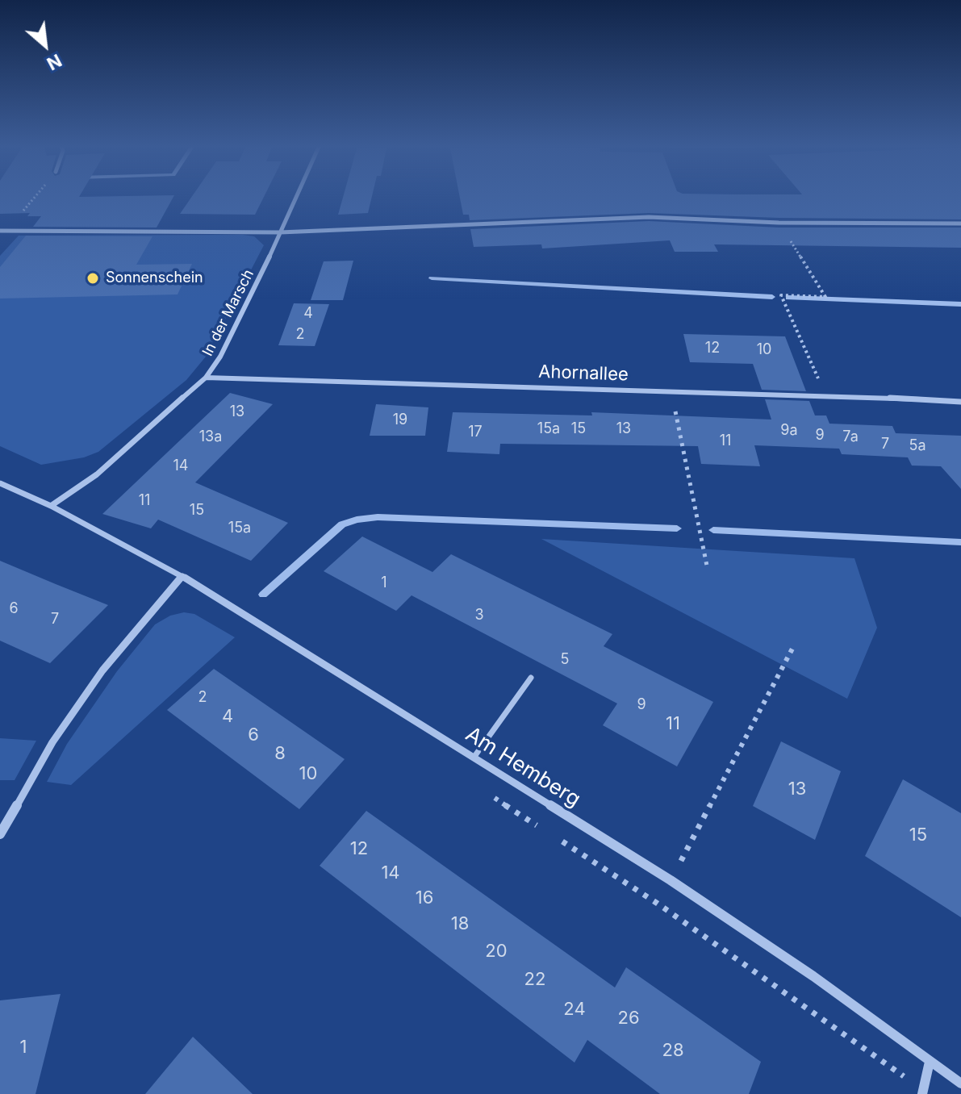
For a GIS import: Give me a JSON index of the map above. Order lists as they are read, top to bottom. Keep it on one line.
{"streets":{"street":["In der Marsch","Ahornallee","Am Hemberg"]},"crossings":[["In der Marsch","Ahornallee"],["In der Marsch","Am Hemberg"]],"places":["Sonnenschein"],"house_numbers":["4","2","12","10","13","19","15a","15","13","9a","17","9","13a","7a","11","7","5a","14","11","15","15a","1","6","3","7","5","2","9","4","11","6","8","10","13","15","12","14","16","18","20","22","24","26","1","28"],"north":"bottom right"}
